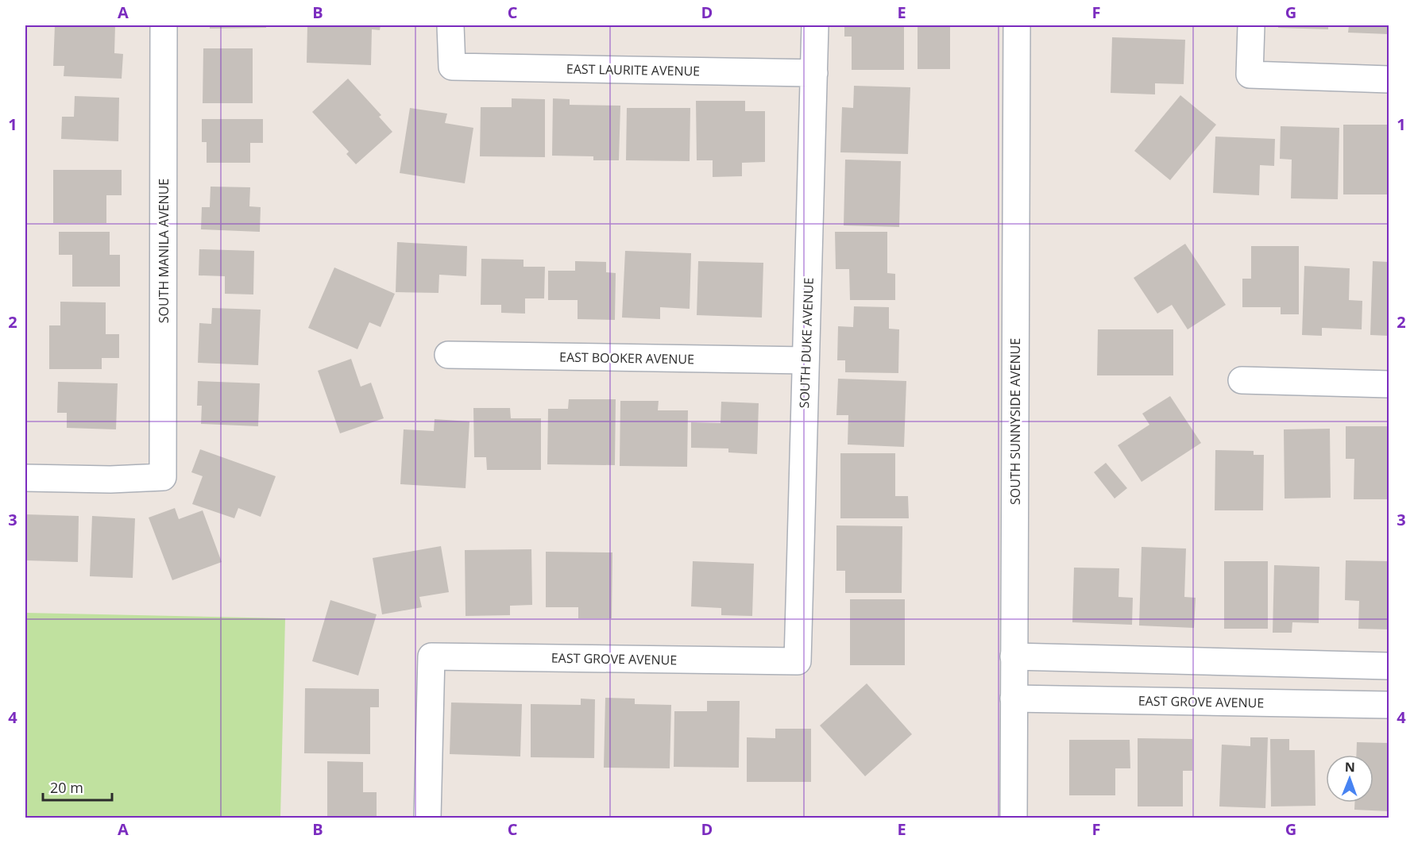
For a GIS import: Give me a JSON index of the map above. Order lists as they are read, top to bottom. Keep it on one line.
{"streets":{"street":["EAST LAURITE AVENUE","SOUTH MANILA AVENUE","SOUTH DUKE AVENUE","EAST BOOKER AVENUE","SOUTH SUNNYSIDE AVENUE","EAST GROVE AVENUE"]},"crossings":[["EAST LAURITE AVENUE","SOUTH DUKE AVENUE"],["SOUTH DUKE AVENUE","EAST BOOKER AVENUE"],["SOUTH DUKE AVENUE","EAST GROVE AVENUE"],["SOUTH SUNNYSIDE AVENUE","EAST GROVE AVENUE"]],"scale_bar":"20 m","north":"top","grid":{"columns":["A","B","C","D","E","F","G"],"rows":["1","2","3","4"]}}
